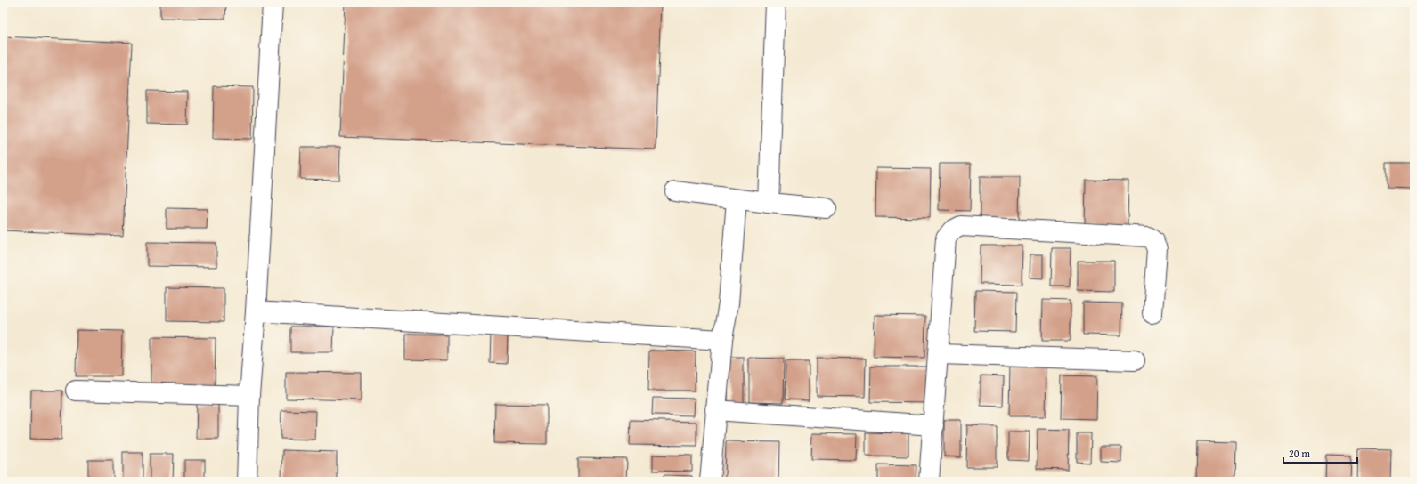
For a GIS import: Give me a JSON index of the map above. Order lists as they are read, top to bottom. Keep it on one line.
{"scale_bar":"20 m"}
